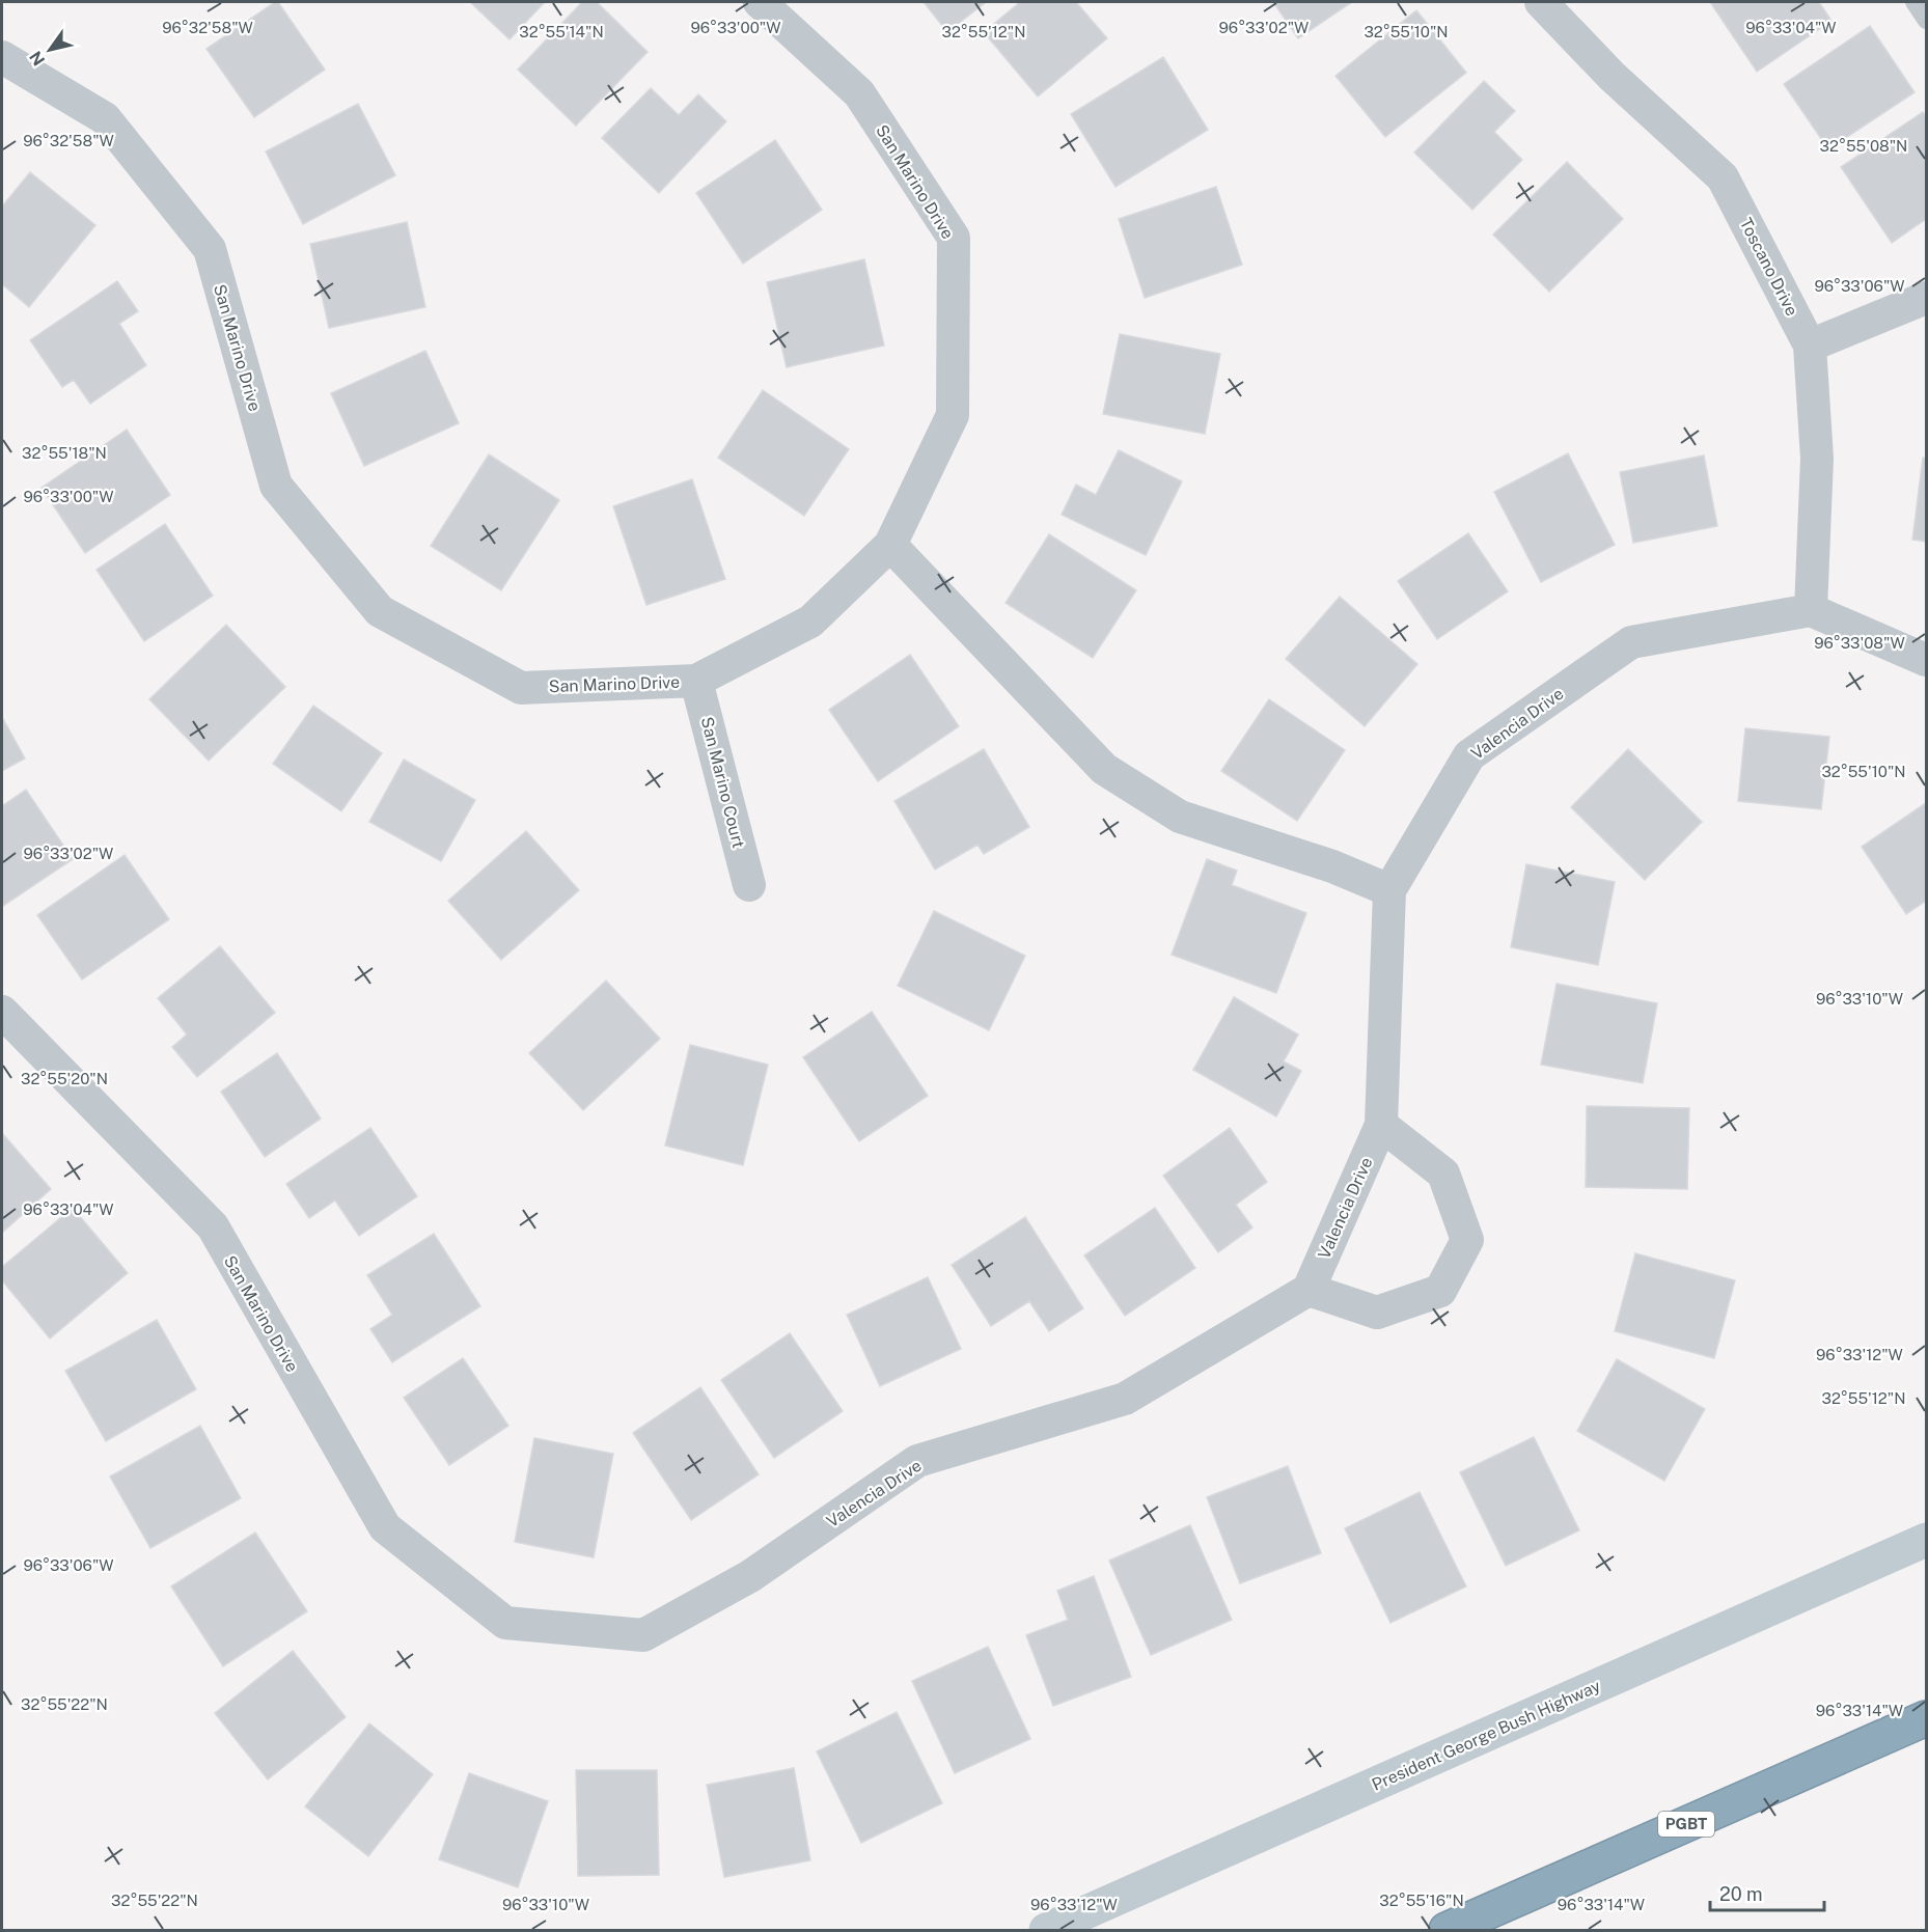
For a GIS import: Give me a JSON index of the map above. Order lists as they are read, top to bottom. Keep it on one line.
{"streets":{"highway":["PGBT"],"main road":["President George Bush Highway"],"street":["San Marino Drive","Toscano Drive","Valencia Drive","San Marino Court"]},"crossings":[["San Marino Drive","Valencia Drive"],["San Marino Drive","San Marino Court"],["Toscano Drive","Valencia Drive"]],"scale_bar":"20 m","north":"bottom left","coordinates":["96°32'58\"W","96°33'00\"W","96°33'02\"W","96°33'04\"W","32°55'14\"N","32°55'12\"N","32°55'10\"N","32°55'08\"N","96°33'06\"W","32°55'18\"N","96°33'08\"W","96°33'10\"W","32°55'20\"N","96°33'12\"W","32°55'22\"N","96°33'14\"W","32°55'16\"N"]}
